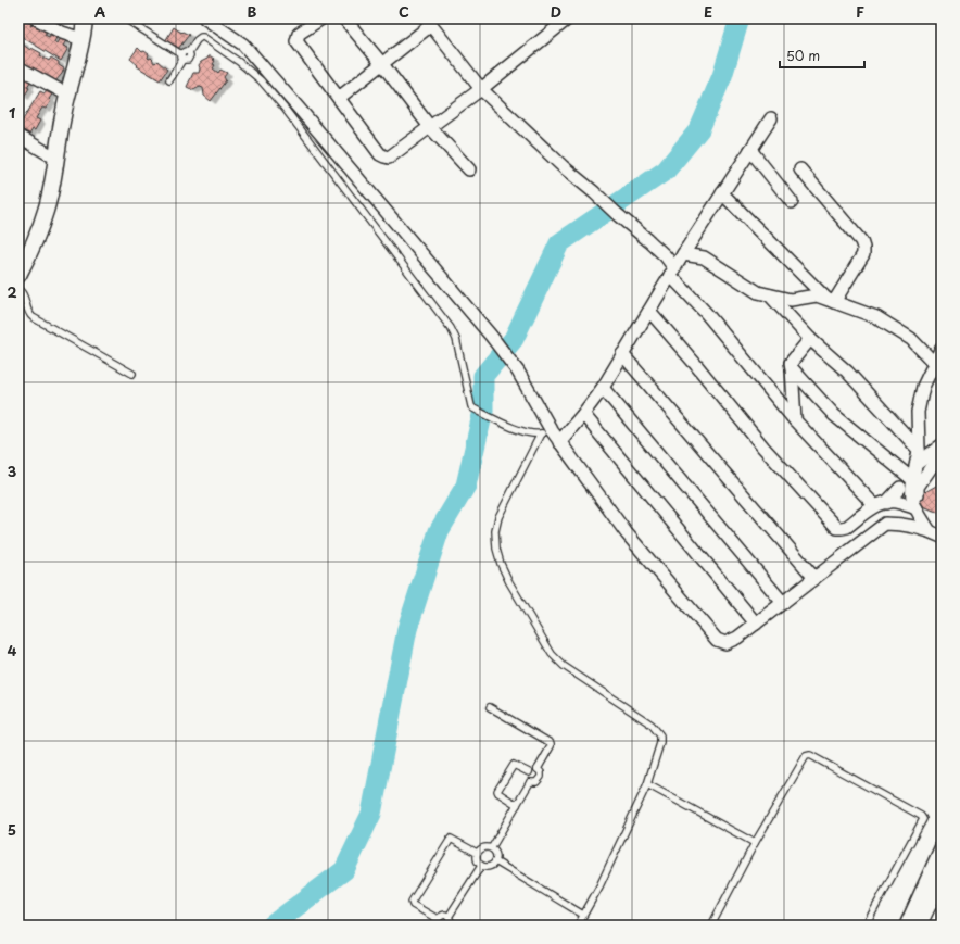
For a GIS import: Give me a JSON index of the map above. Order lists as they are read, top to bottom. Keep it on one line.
{"scale_bar":"50 m","grid":{"columns":["A","B","C","D","E","F"],"rows":["1","2","3","4","5"]}}
